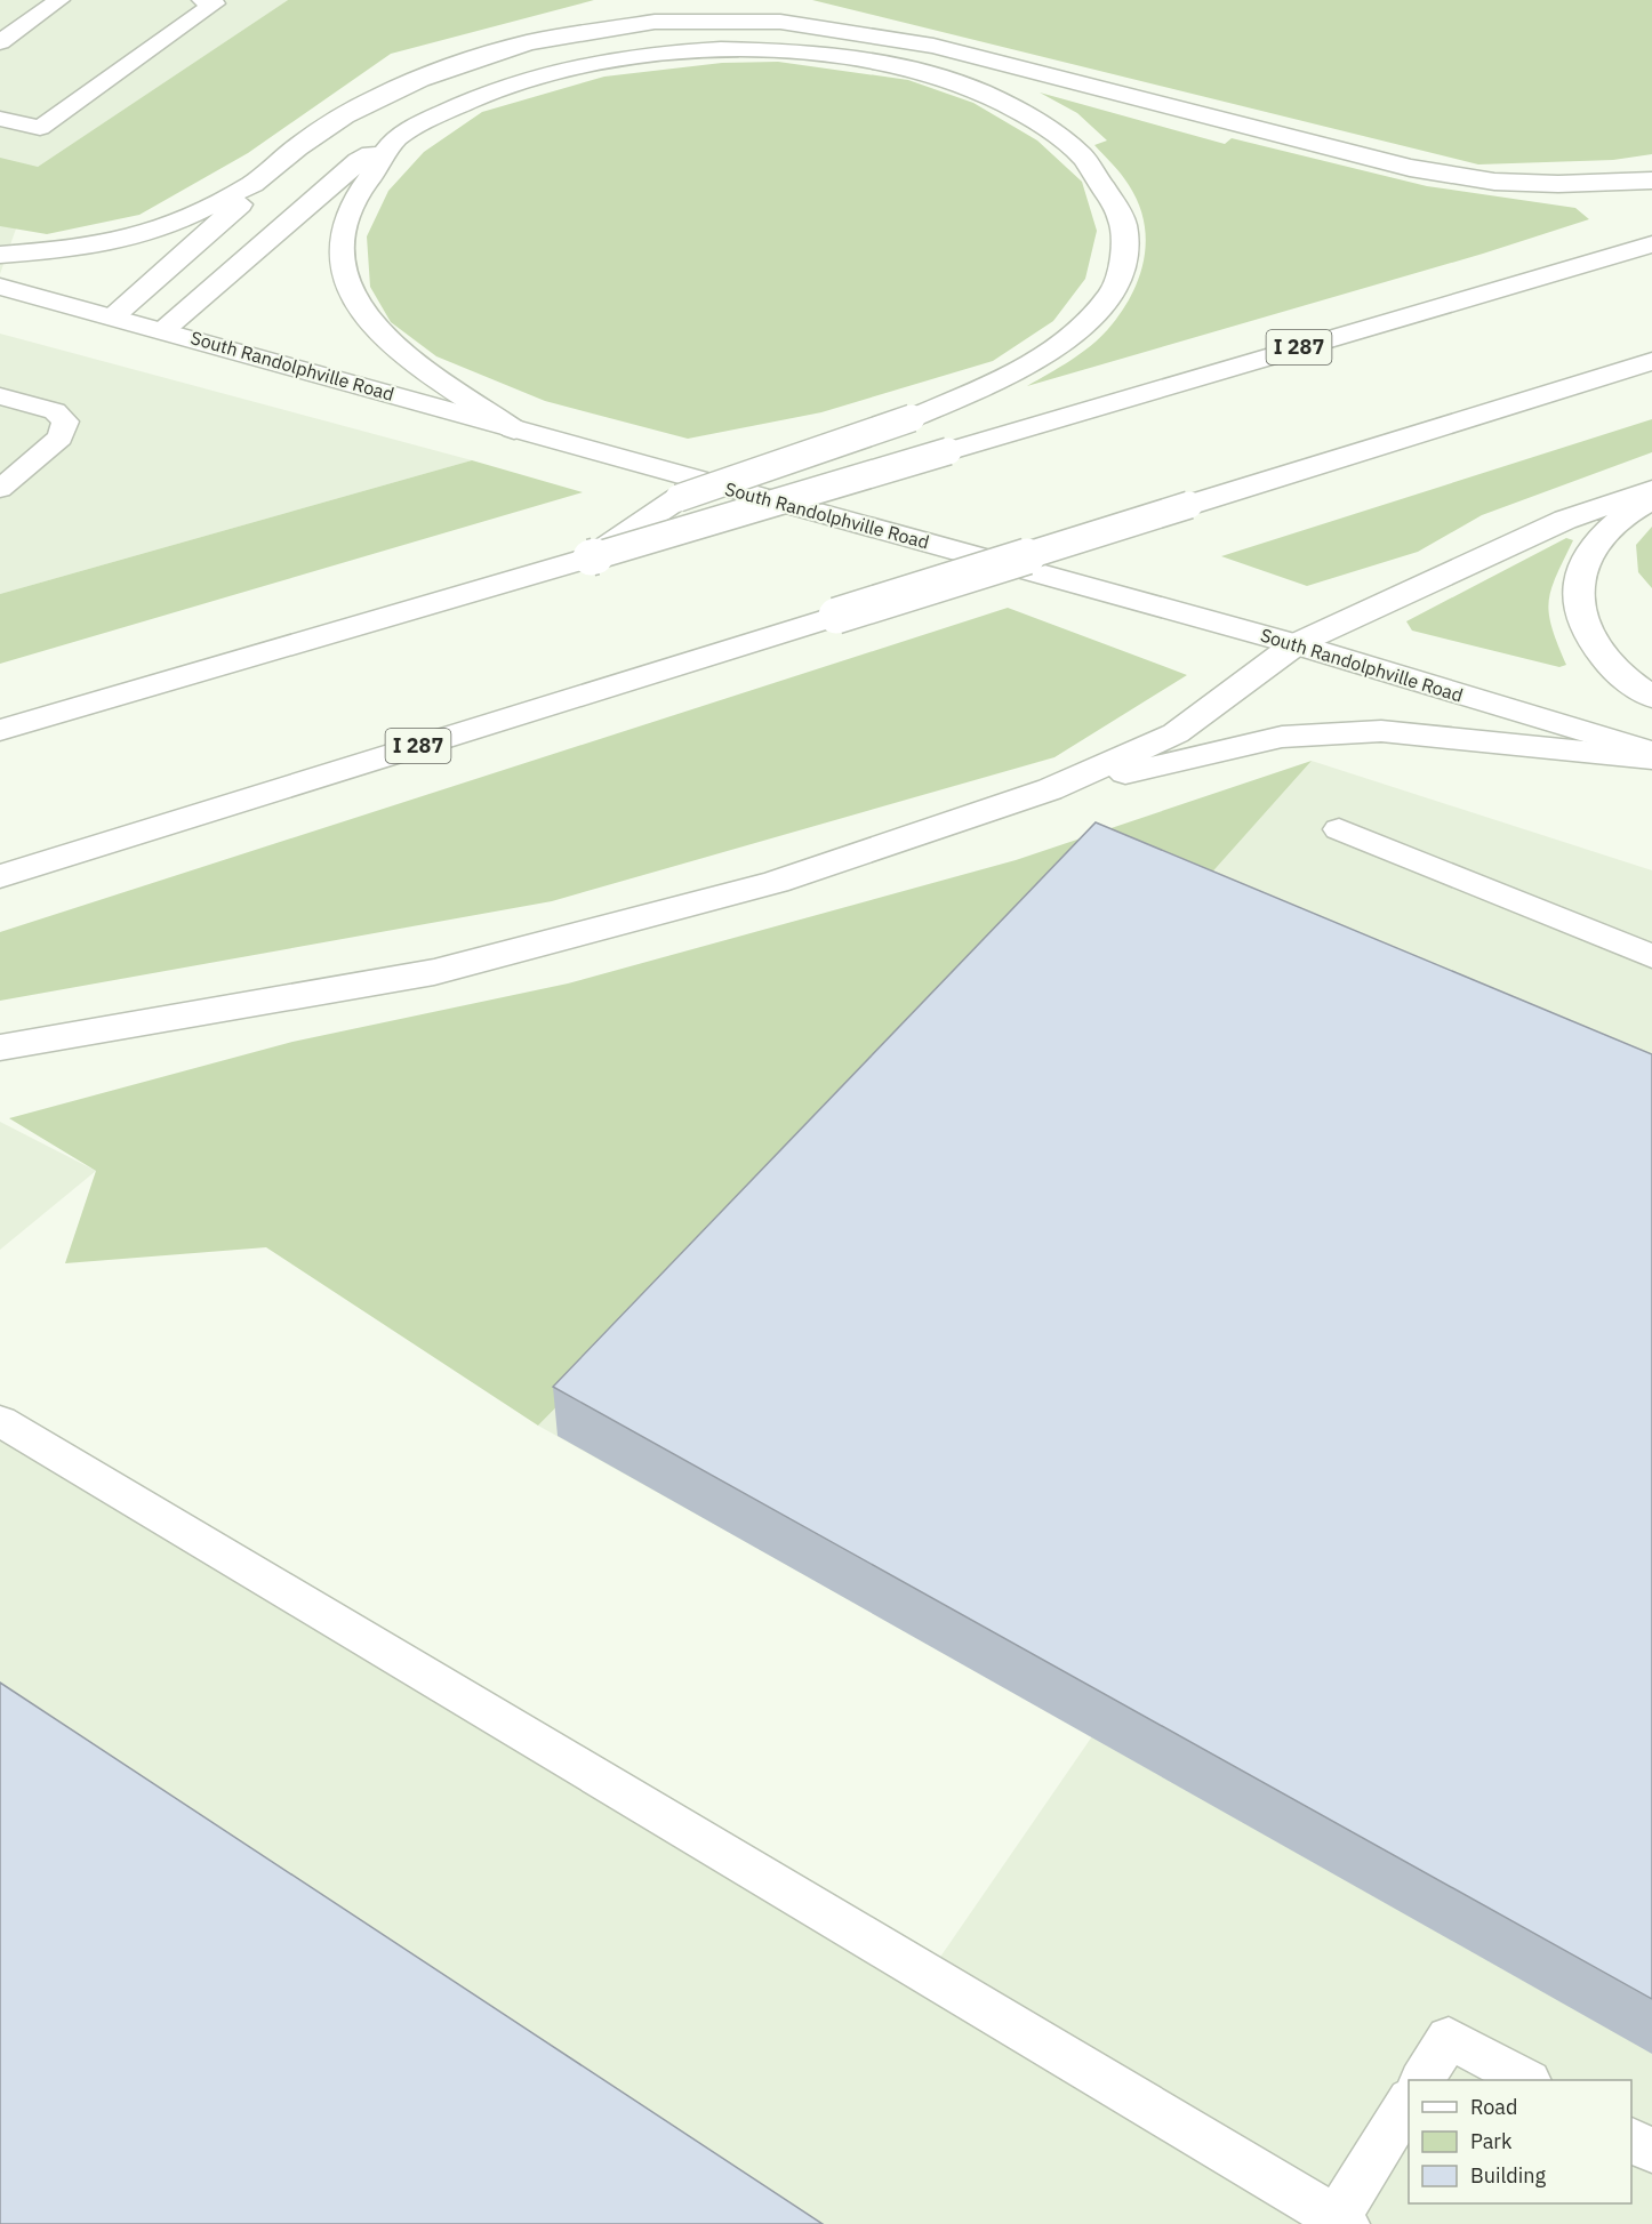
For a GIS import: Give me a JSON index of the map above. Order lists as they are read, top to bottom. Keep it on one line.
{"streets":{"main road":["I 287","South Randolphville Road"]},"legend":["Road","Park","Building"]}
